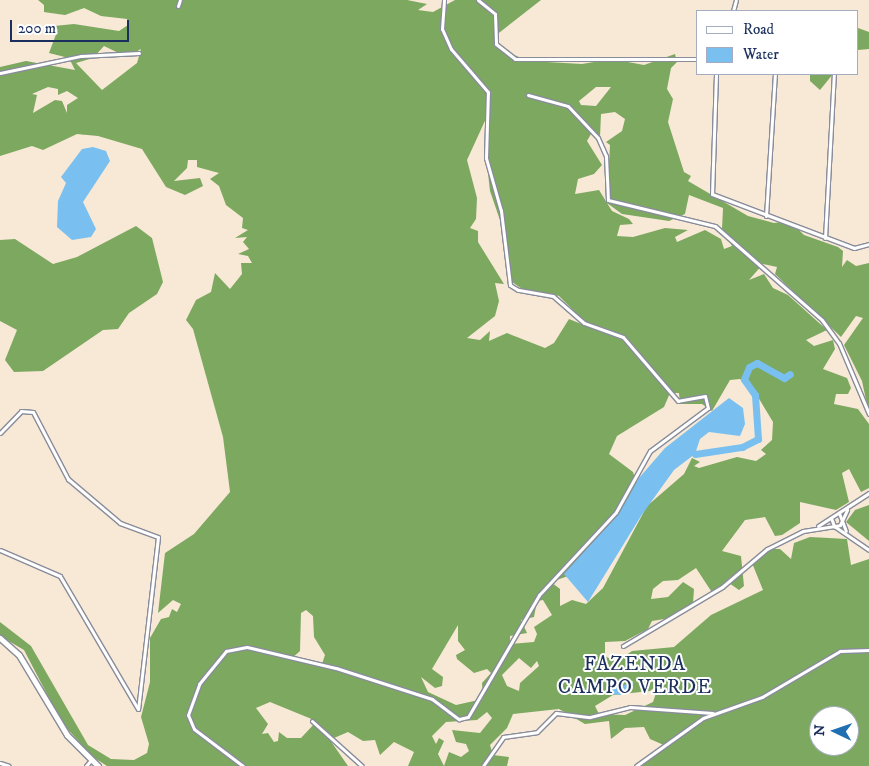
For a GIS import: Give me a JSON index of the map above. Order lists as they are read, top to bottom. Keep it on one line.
{"districts":["FAZENDA CAMPO VERDE"],"legend":["Road","Water"],"scale_bar":"200 m","north":"left"}
